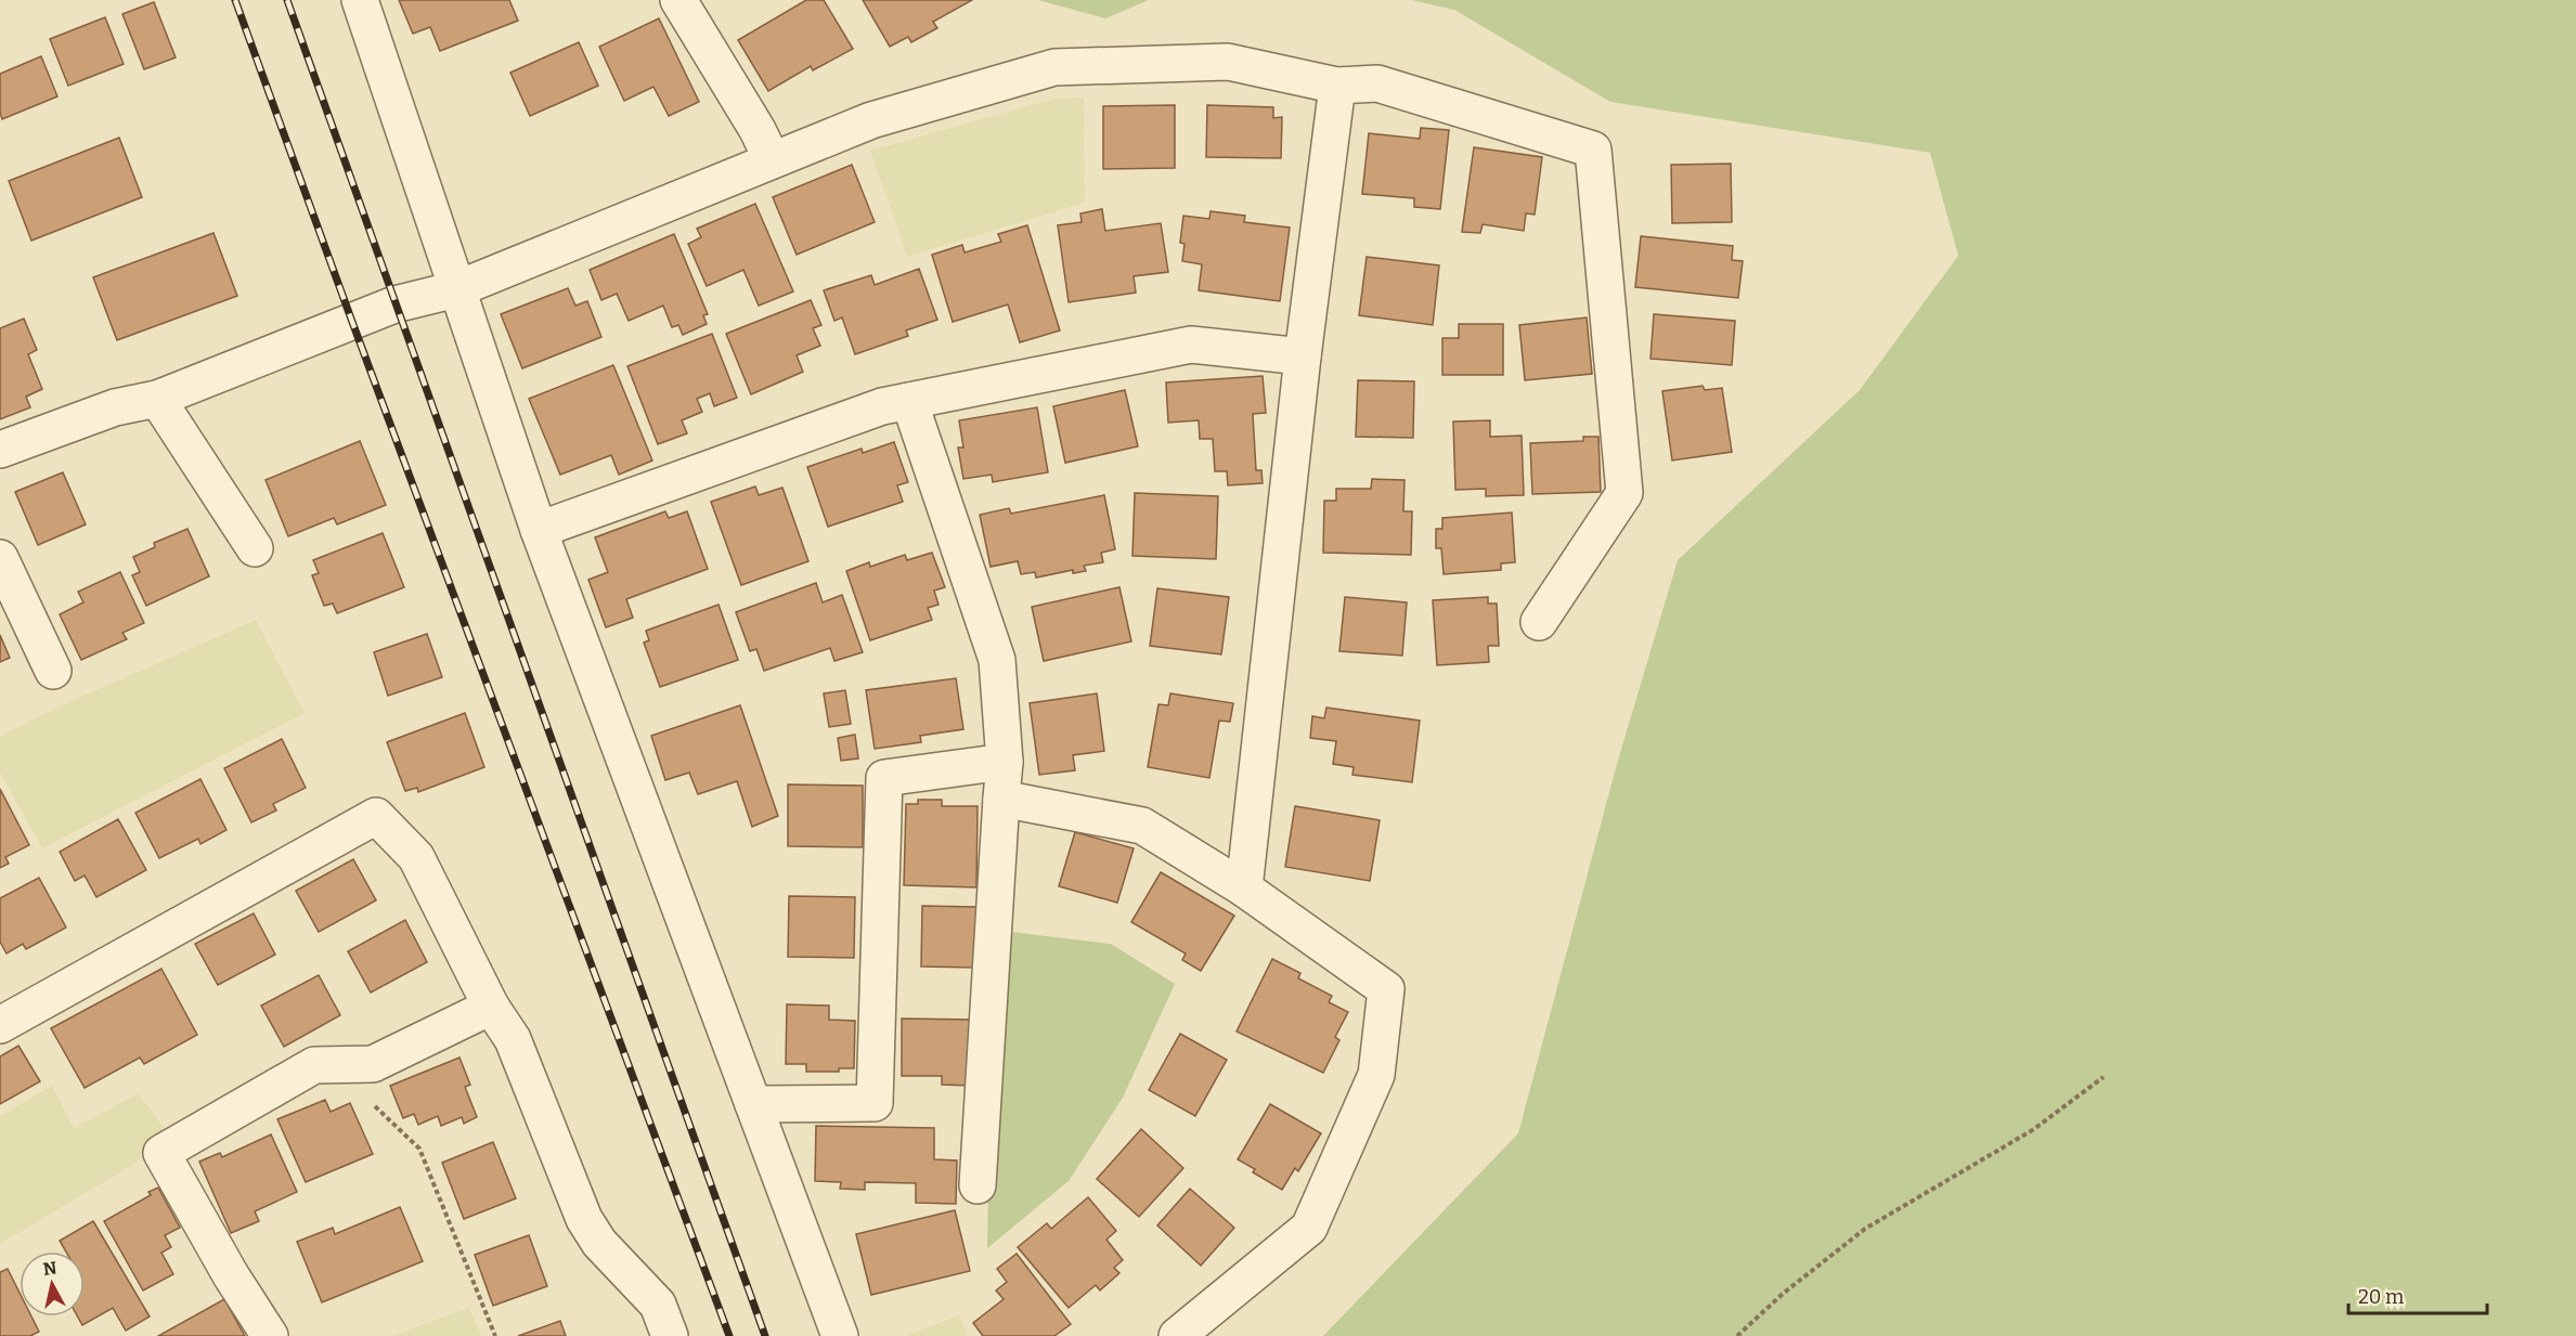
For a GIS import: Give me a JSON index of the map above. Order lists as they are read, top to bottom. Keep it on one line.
{"scale_bar":"20 m","north":"top"}
